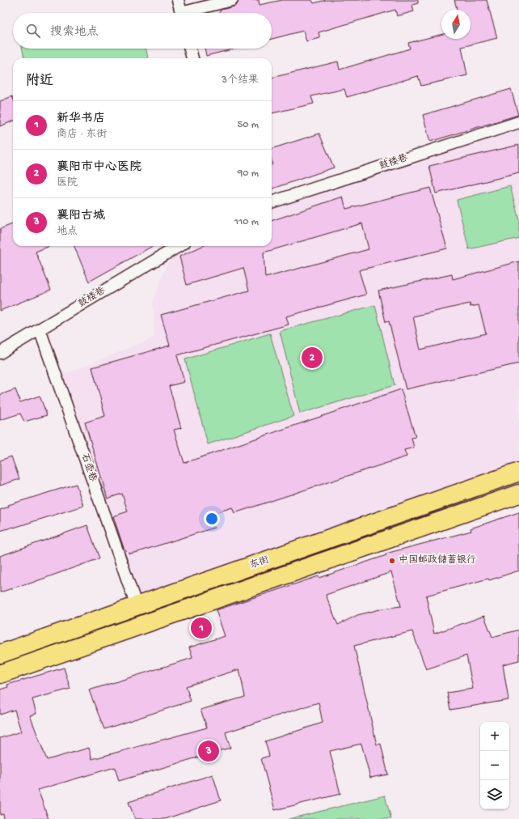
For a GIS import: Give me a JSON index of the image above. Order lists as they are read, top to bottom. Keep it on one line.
{"streets":{"main road":["东街"],"street":["鼓楼巷","石壶巷"]},"crossings":[["鼓楼巷","石壶巷"],["石壶巷","东街"]],"places":["中国邮政储蓄银行"],"north":"top","page":{"search":"搜索地点","heading":["附近","3个结果"],"list":[{"mark":"1","name":"新华书店","note":"商店 · 东街","value":"50 m"},{"mark":"2","name":"襄阳市中心医院","note":"医院","value":"90 m"},{"mark":"3","name":"襄阳古城","note":"地点","value":"110 m"}],"pins":["2","1","3"],"map_buttons":["+","−"]}}
